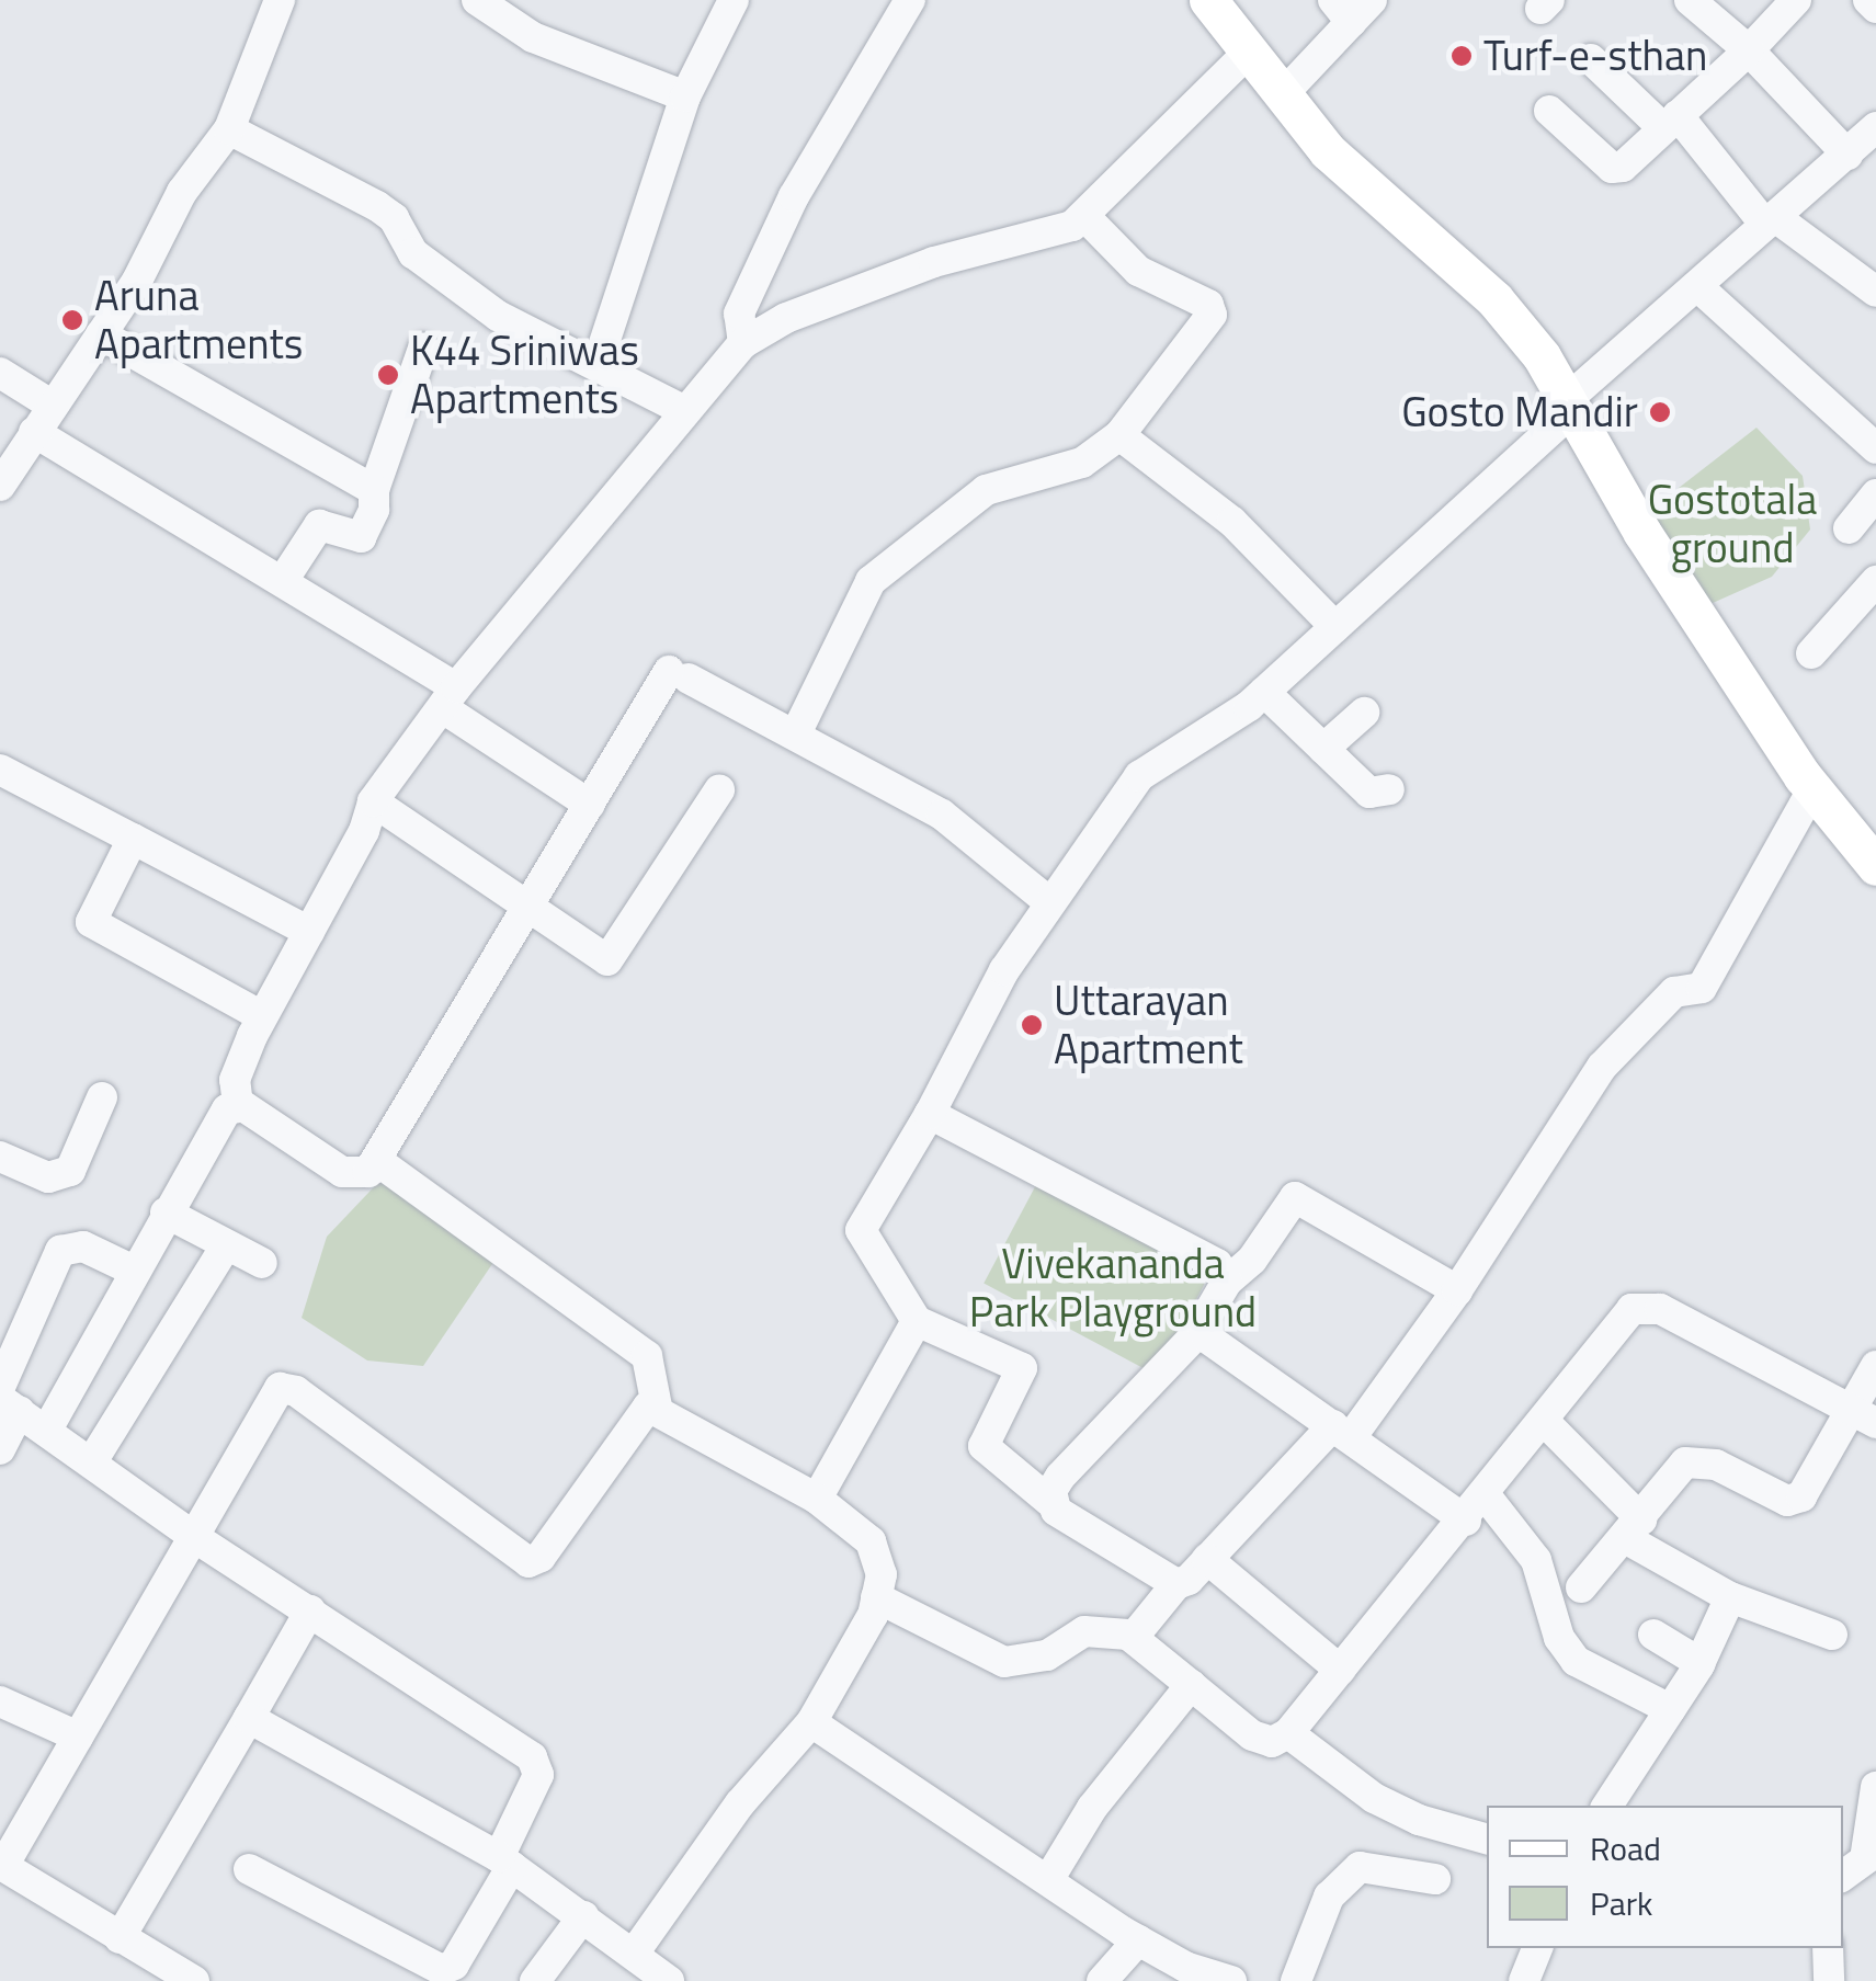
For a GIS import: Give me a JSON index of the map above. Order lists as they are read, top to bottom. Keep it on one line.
{"parks":["Gostotala ground","Vivekananda Park Playground"],"places":["Turf-e-sthan","Aruna Apartments","K44 Sriniwas Apartments","Gosto Mandir","Uttarayan Apartment"],"legend":["Road","Park"]}
